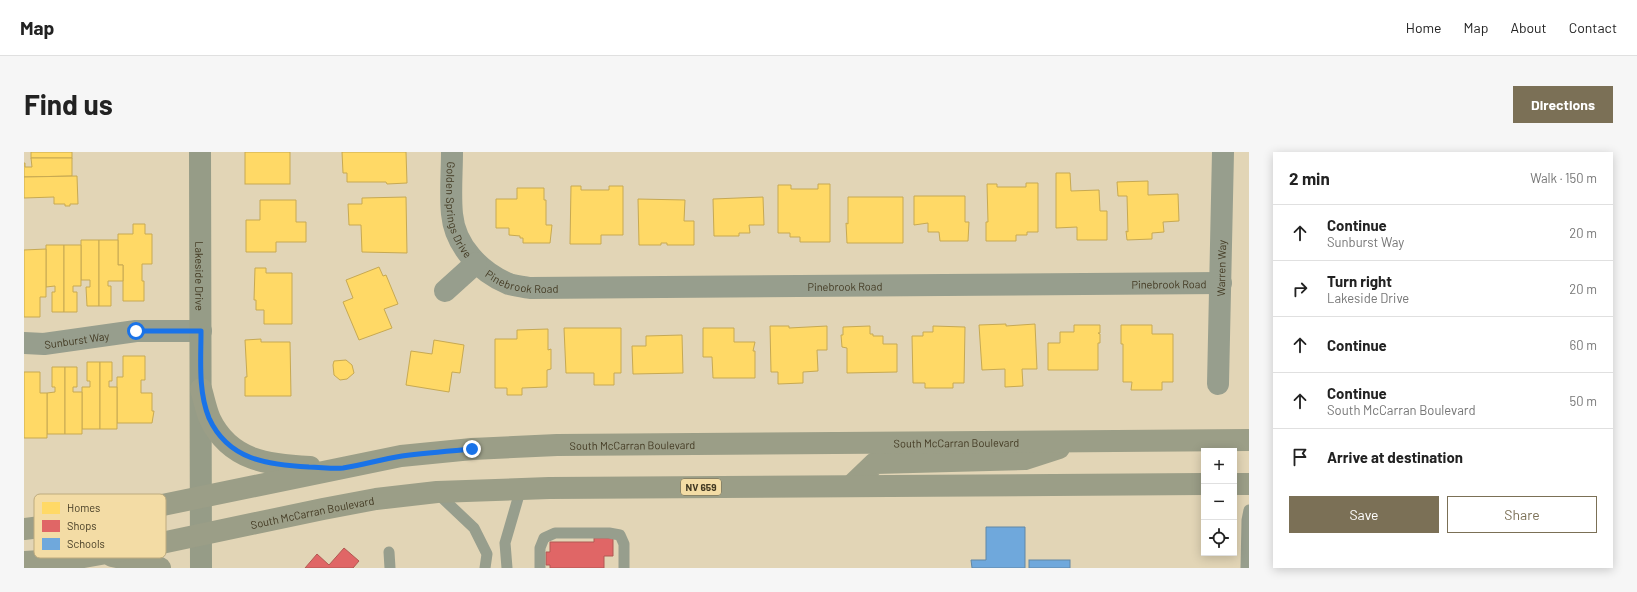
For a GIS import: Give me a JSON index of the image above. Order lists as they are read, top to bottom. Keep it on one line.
{"streets":{"main road":["Lakeside Drive","South McCarran Boulevard","NV 659"],"street":["Golden Springs Drive","Warren Way","Pinebrook Road","Sunburst Way"]},"crossings":[["Golden Springs Drive","Pinebrook Road"],["Warren Way","Pinebrook Road"],["Lakeside Drive","Sunburst Way"],["Lakeside Drive","South McCarran Boulevard"]],"legend":["Homes","Shops","Schools"],"page":{"header":"Map","nav":["Home","Map","About","Contact"],"buttons":["Directions",["Save","Share"]],"title":"Find us","heading":["2 min","Walk · 150 m"],"list":[["Continue","Sunburst Way","20 m"],["Turn right","Lakeside Drive","20 m"],["Continue","60 m"],["Continue","South McCarran Boulevard","50 m"],"Arrive at destination"],"map_buttons":["+","−"]}}
